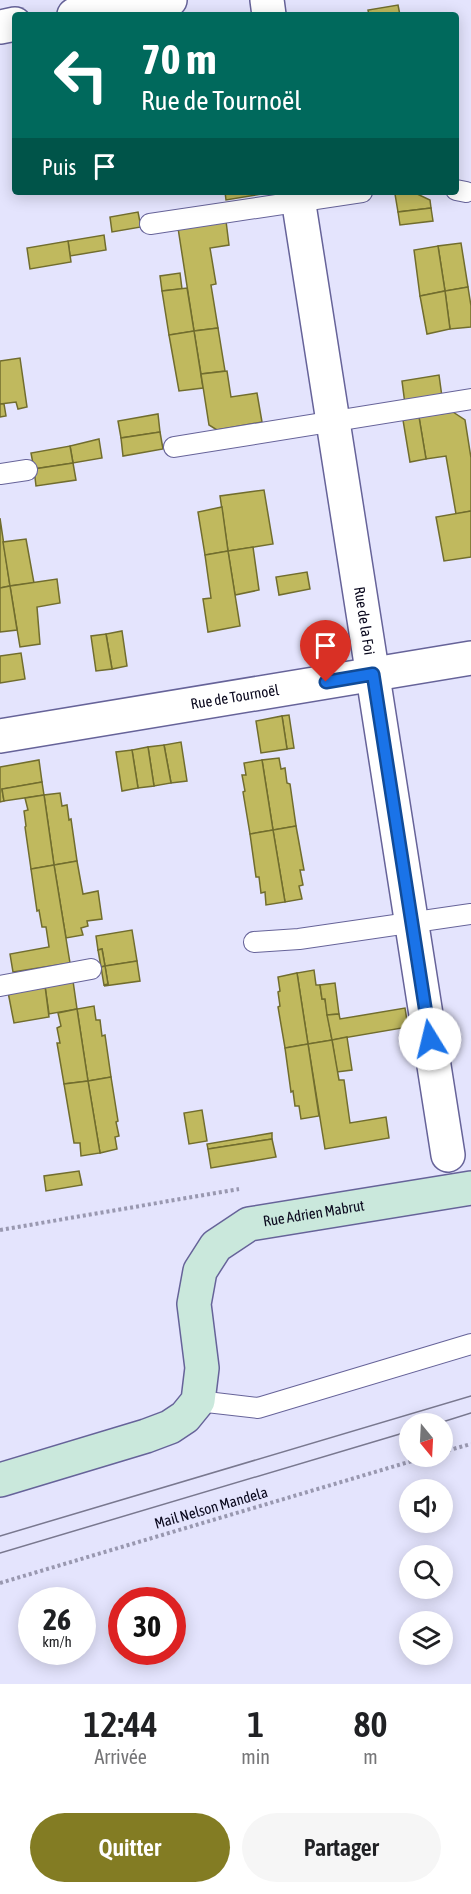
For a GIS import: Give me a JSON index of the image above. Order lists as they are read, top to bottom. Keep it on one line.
{"streets":{"street":["Rue de la Foi","Rue de Tournoël","Rue Adrien Mabrut"],"path":["Mail Nelson Mandela"]},"crossings":[["Rue de la Foi","Rue de Tournoël"]],"north":"bottom","page":{"turn":["70 m","Rue de Tournoël"],"then":"Puis","speed":"26 km/h","limit":"30","eta":["12:44","Arrivée","1","min","80","m"],"buttons":["Quitter","Partager"]}}
